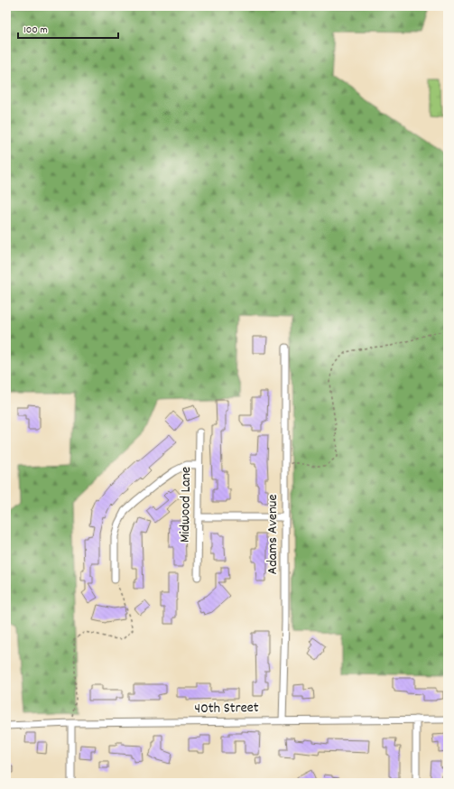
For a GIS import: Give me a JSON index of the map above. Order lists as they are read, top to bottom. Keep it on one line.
{"streets":{"street":["Midwood Lane","Adams Avenue","40th Street"]},"crossings":[["Adams Avenue","40th Street"]],"scale_bar":"100 m"}
